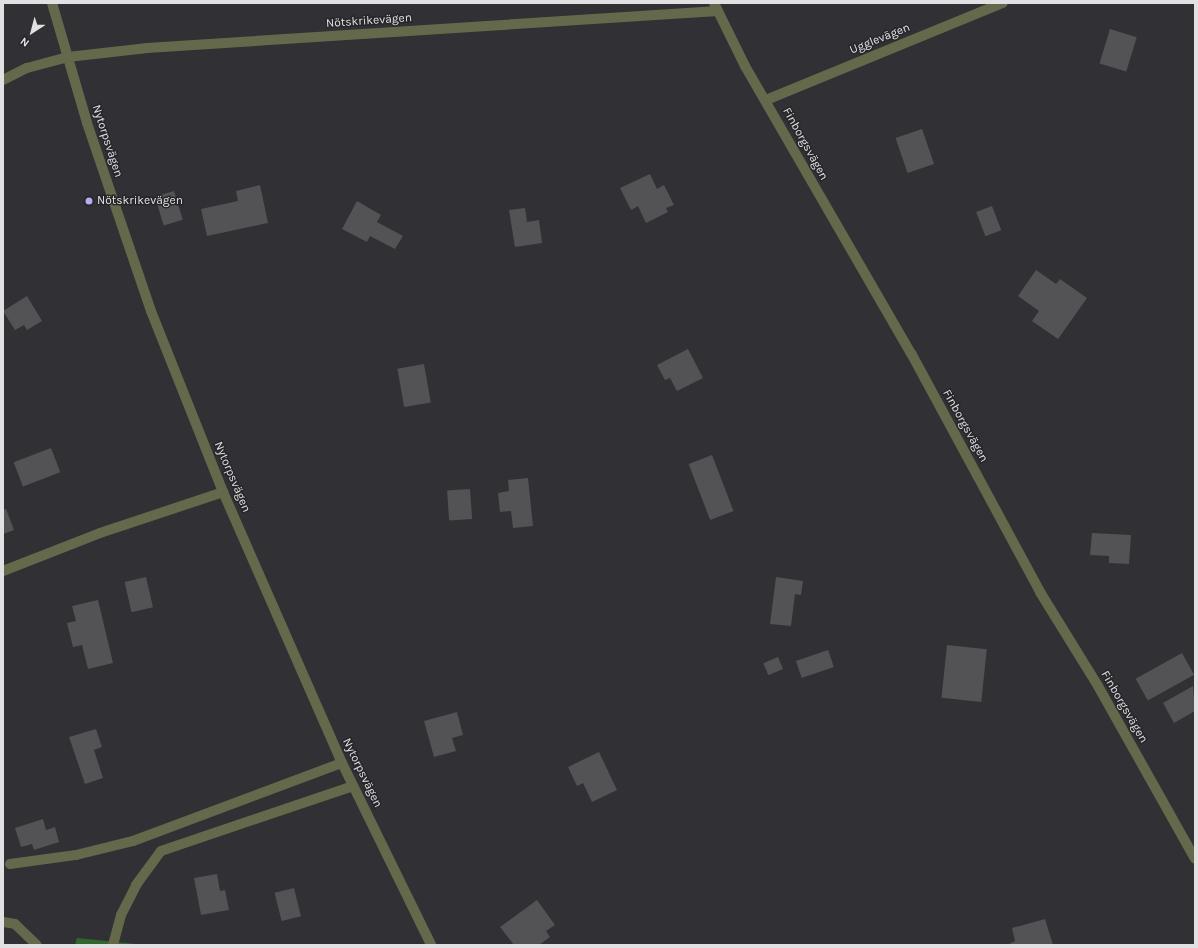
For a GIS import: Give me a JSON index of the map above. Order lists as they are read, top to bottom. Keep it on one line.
{"streets":{"street":["Nötskrikevägen","Ugglevägen","Nytorpsvägen","Finborgsvägen"]},"crossings":[["Nötskrikevägen","Nytorpsvägen"],["Nötskrikevägen","Finborgsvägen"],["Ugglevägen","Finborgsvägen"]],"places":["Nötskrikevägen"],"north":"bottom left"}
